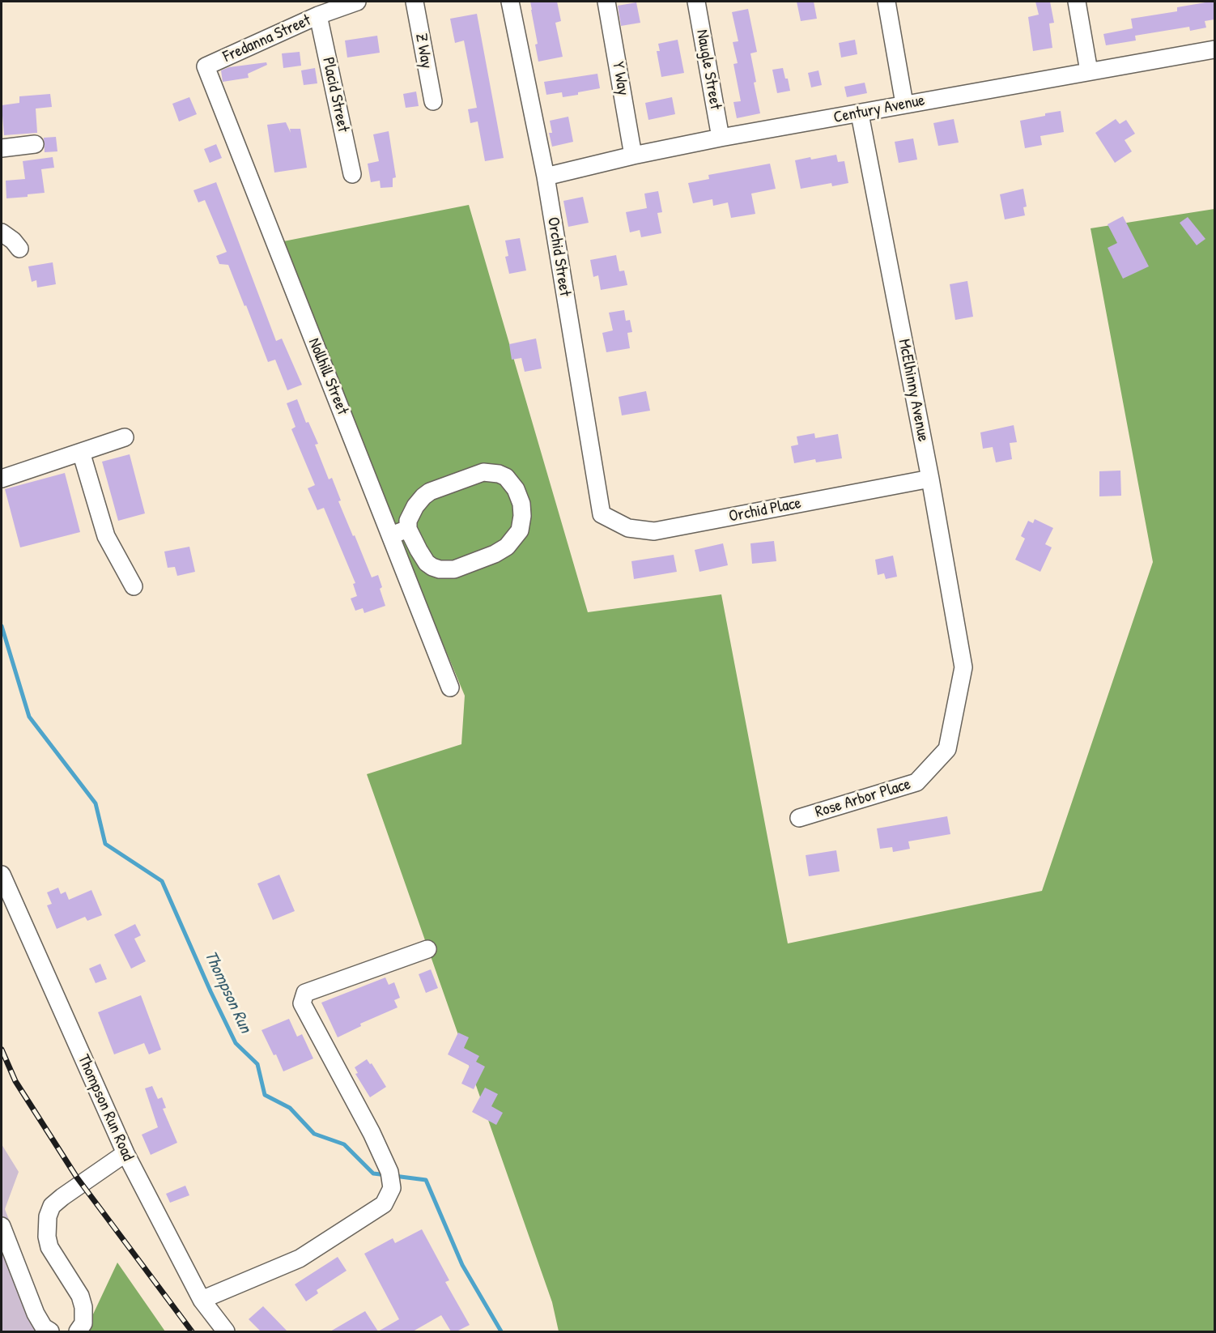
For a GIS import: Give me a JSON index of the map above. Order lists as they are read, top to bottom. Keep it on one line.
{"streets":{"street":["Fredanna Street","Z Way","Naugle Street","Y Way","Placid Street","Century Avenue","Orchid Street","Nollhill Street","McElhinny Avenue","Orchid Place","Rose Arbor Place","Thompson Run Road"]},"crossings":[["Fredanna Street","Placid Street"],["Fredanna Street","Nollhill Street"],["Naugle Street","Century Avenue"],["Y Way","Century Avenue"],["Century Avenue","Orchid Street"],["Century Avenue","McElhinny Avenue"],["Orchid Street","Orchid Place"],["McElhinny Avenue","Orchid Place"],["McElhinny Avenue","Rose Arbor Place"]],"water":["Thompson Run"]}
